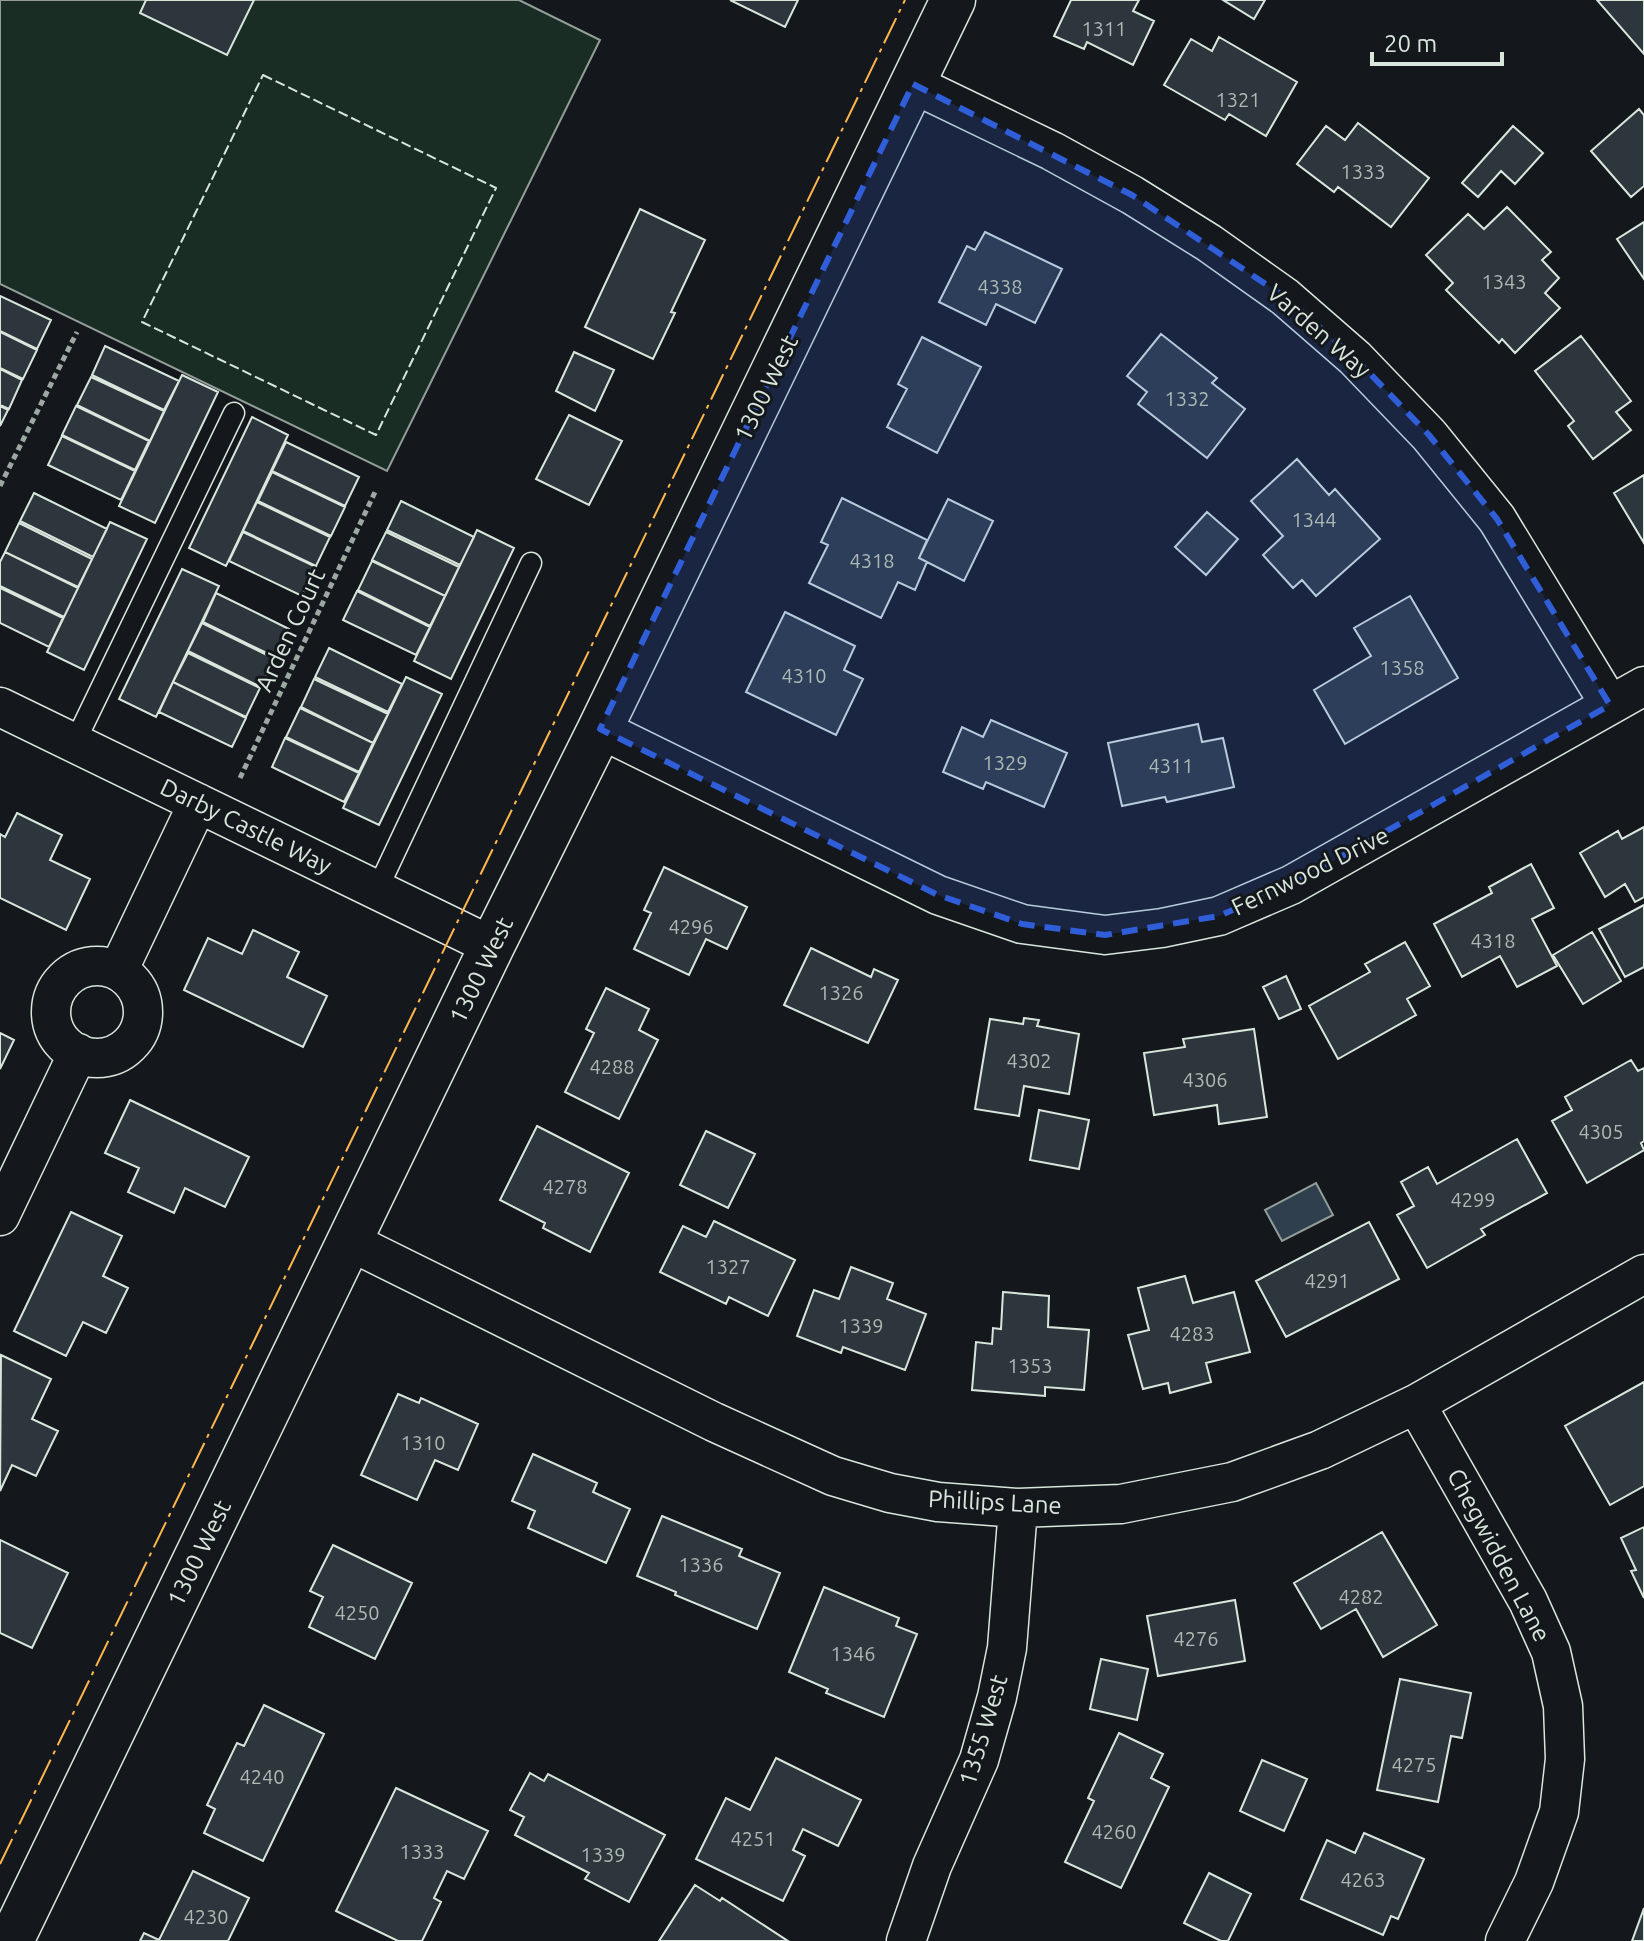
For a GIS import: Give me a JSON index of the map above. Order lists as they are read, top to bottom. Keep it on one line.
{"streets":{"street":["Varden Way","1300 West","Darby Castle Way","Fernwood Drive","Phillips Lane","Chegwidden Lane","1355 West"],"path":["Arden Court"]},"crossings":[["Varden Way","1300 West"],["Varden Way","Fernwood Drive"],["1300 West","Darby Castle Way"],["1300 West","Fernwood Drive"],["1300 West","Phillips Lane"],["Phillips Lane","Chegwidden Lane"],["Phillips Lane","1355 West"]],"house_numbers":["1311","1321","1333","1343","4338","1332","1344","4318","1358","4310","1329","4311","4296","4318","1326","4302","4288","4306","4305","4278","4299","1327","4291","1339","4283","1353","1310","1336","4282","4250","4276","1346","4275","4240","4260","4251","1333","1339","4263","4230"],"scale_bar":"20 m"}
